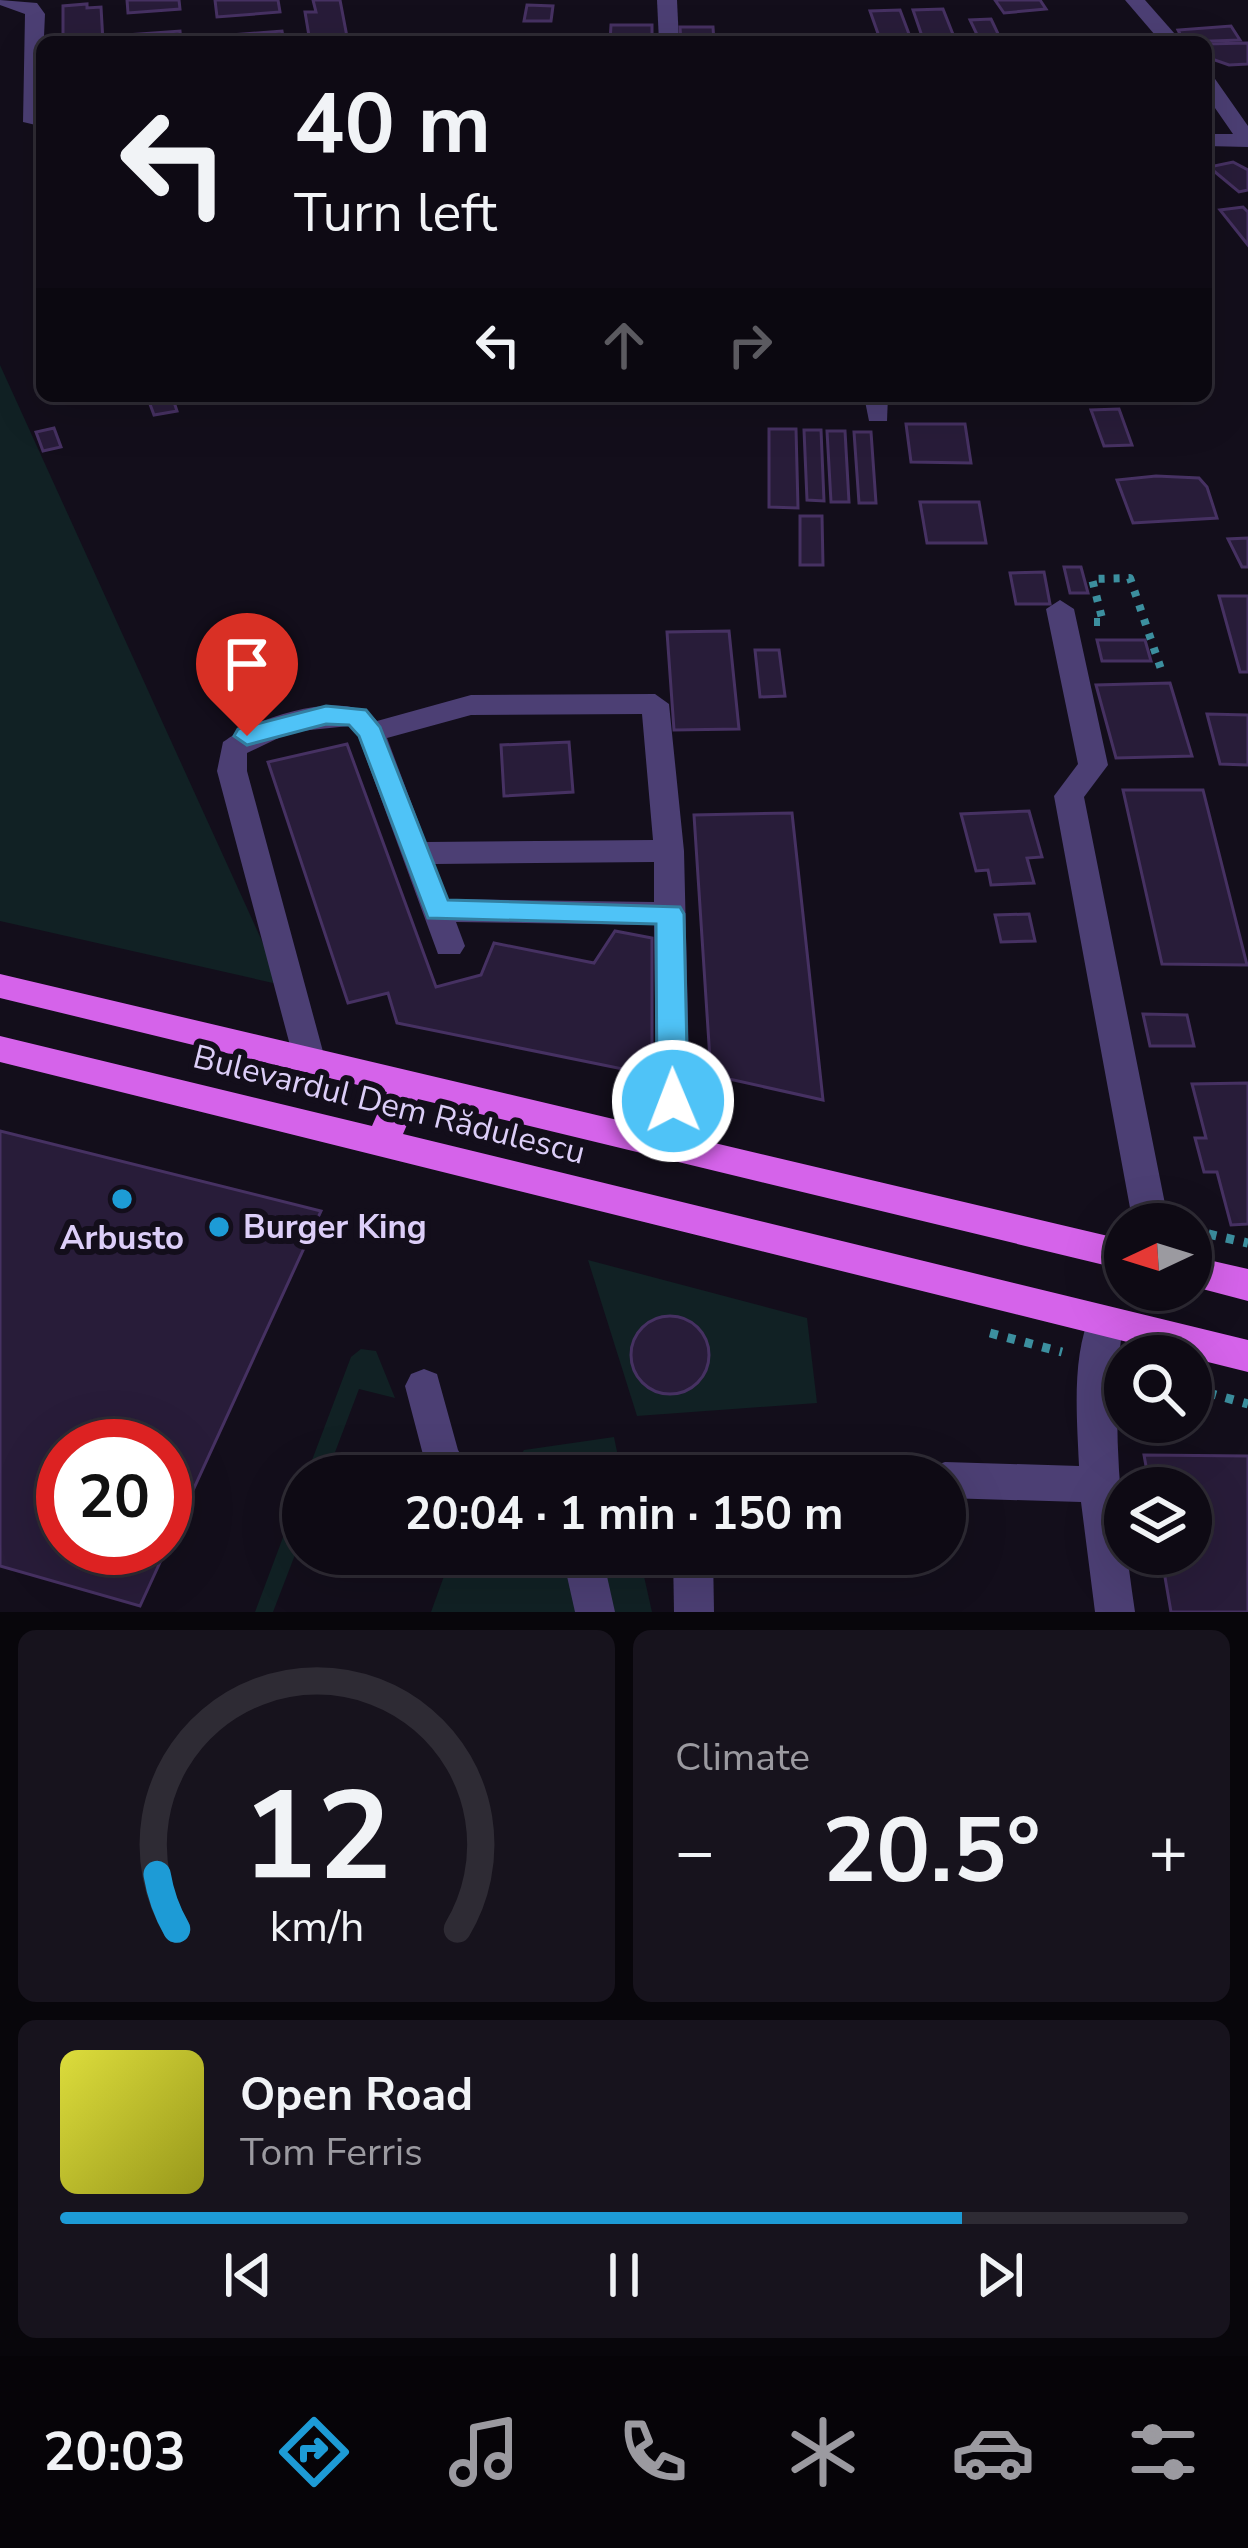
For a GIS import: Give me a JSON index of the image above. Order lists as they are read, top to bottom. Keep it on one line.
{"streets":{"main road":["Bulevardul Dem Rădulescu"]},"places":["Arbusto","Burger King"],"north":"left","page":{"turn":["40 m","Turn left"],"limit":"20","trip":"20:04 · 1 min · 150 m","tile":"Climate","heat":["−","20.5°","+"],"song":["Open Road","Tom Ferris"],"tabs":"20:03","gauge":["12","km/h"]}}
